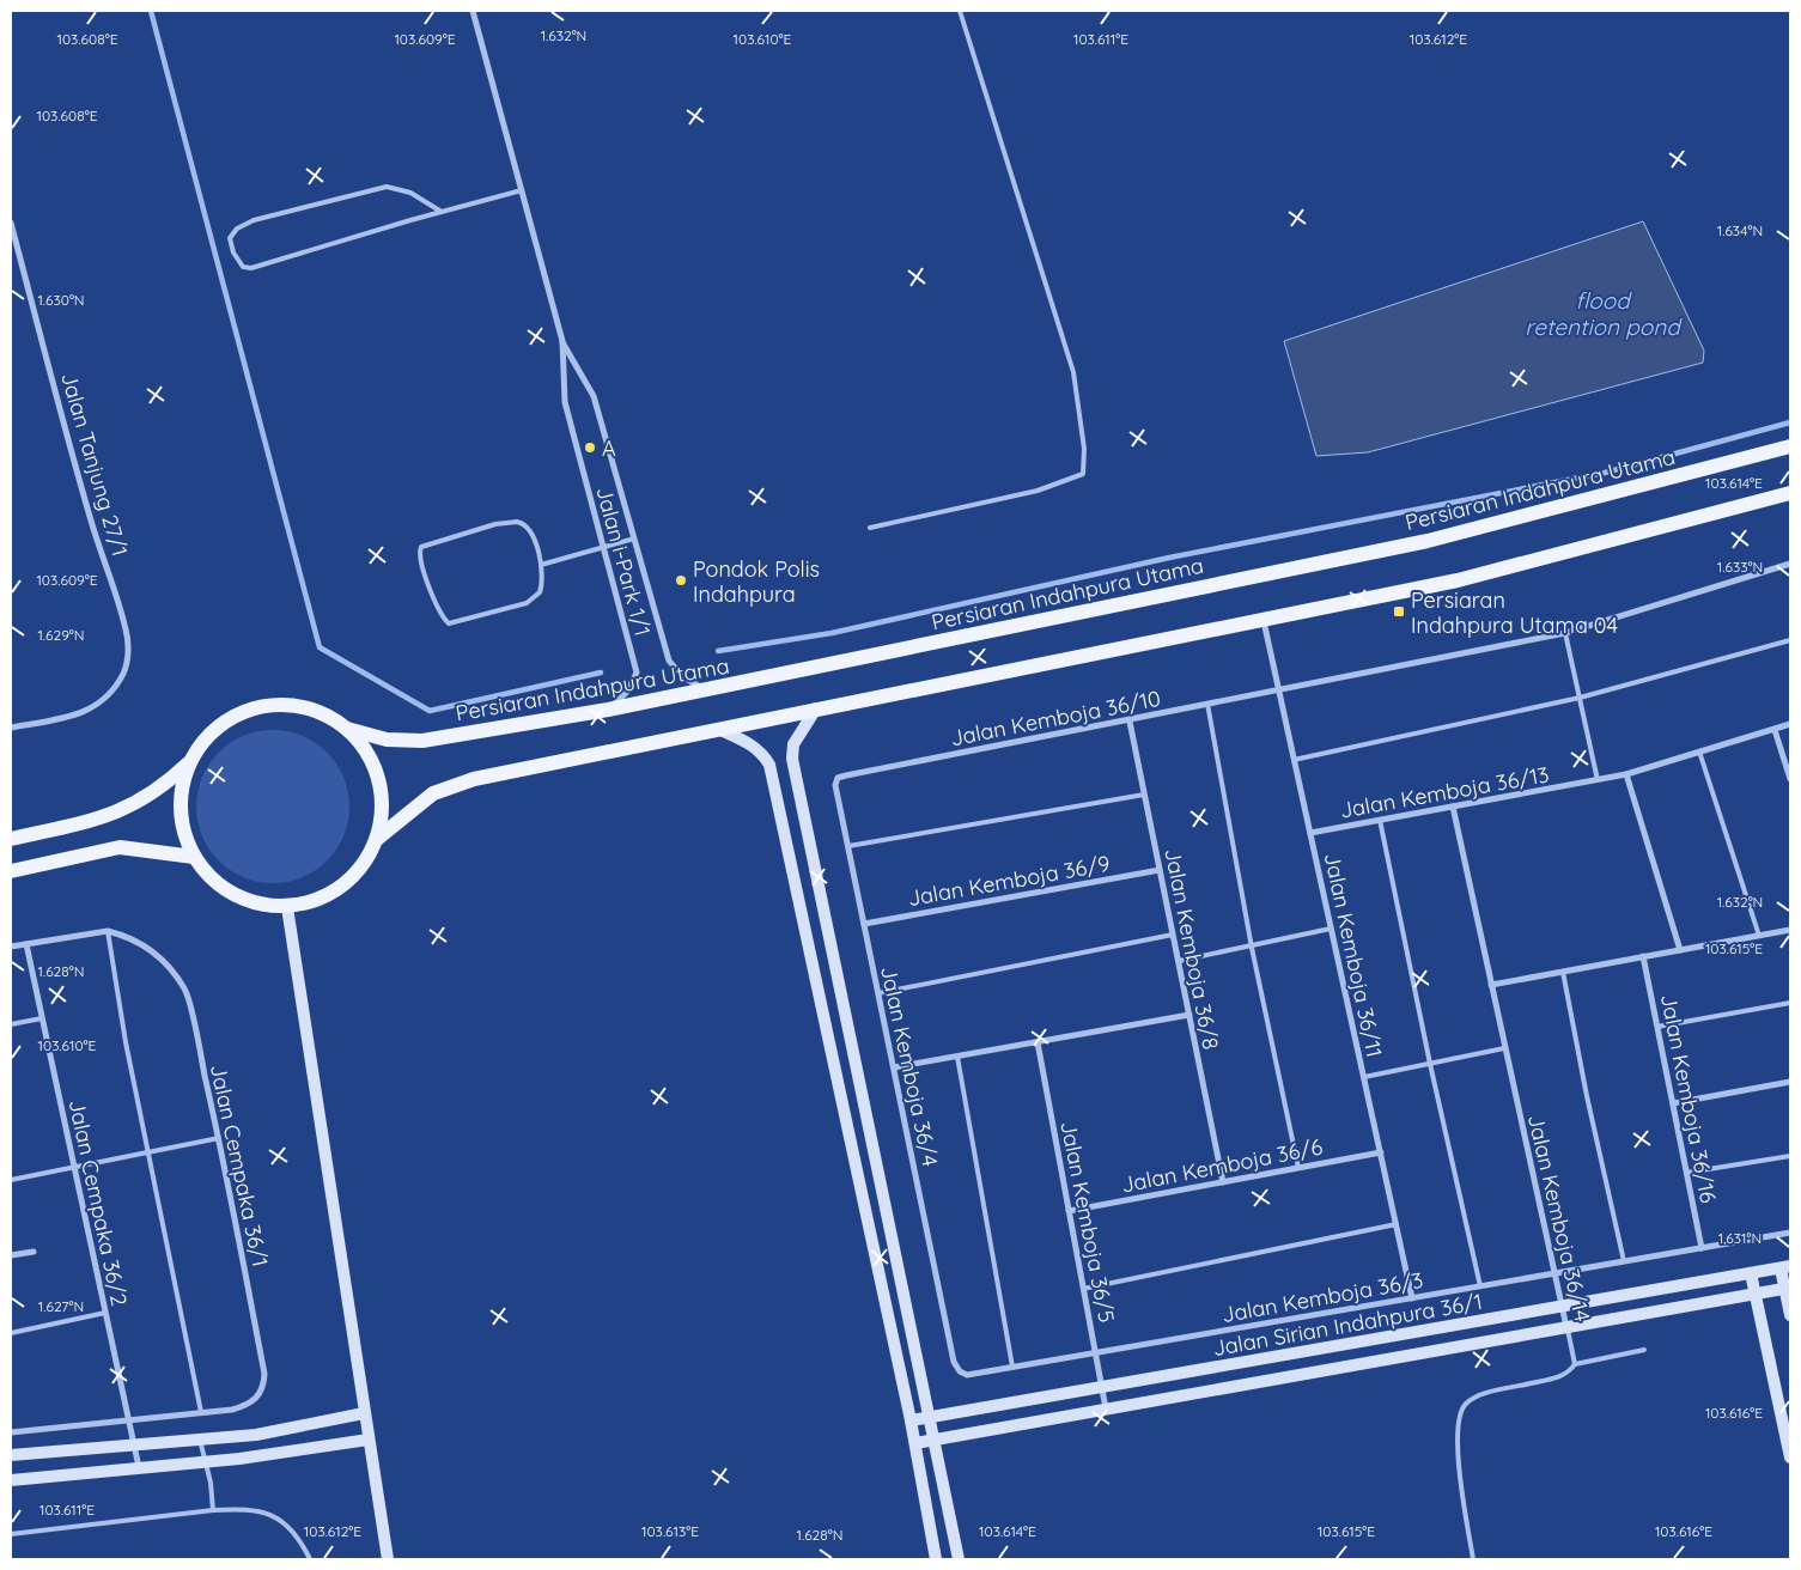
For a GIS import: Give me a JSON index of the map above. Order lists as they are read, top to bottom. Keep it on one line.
{"streets":{"main road":["Persiaran Indahpura Utama"],"street":["Jalan Tanjung 27/1","Jalan i-Park 1/1","Jalan Kemboja 36/10","Jalan Kemboja 36/13","Jalan Kemboja 36/9","Jalan Kemboja 36/8","Jalan Kemboja 36/11","Jalan Kemboja 36/4","Jalan Kemboja 36/16","Jalan Cempaka 36/1","Jalan Kemboja 36/6","Jalan Cempaka 36/2","Jalan Kemboja 36/14","Jalan Kemboja 36/5","Jalan Kemboja 36/3","Jalan Sirian Indahpura 36/1"]},"crossings":[["Persiaran Indahpura Utama","Jalan i-Park 1/1"],["Jalan Kemboja 36/10","Jalan Kemboja 36/8"],["Jalan Kemboja 36/10","Jalan Kemboja 36/11"],["Jalan Kemboja 36/10","Jalan Kemboja 36/4"],["Jalan Kemboja 36/13","Jalan Kemboja 36/11"],["Jalan Kemboja 36/13","Jalan Kemboja 36/14"],["Jalan Kemboja 36/9","Jalan Kemboja 36/8"],["Jalan Kemboja 36/9","Jalan Kemboja 36/4"],["Jalan Kemboja 36/8","Jalan Kemboja 36/6"],["Jalan Kemboja 36/11","Jalan Kemboja 36/6"],["Jalan Kemboja 36/11","Jalan Kemboja 36/3"],["Jalan Kemboja 36/4","Jalan Kemboja 36/3"],["Jalan Kemboja 36/16","Jalan Kemboja 36/3"],["Jalan Cempaka 36/1","Jalan Cempaka 36/2"],["Jalan Kemboja 36/6","Jalan Kemboja 36/5"],["Jalan Kemboja 36/14","Jalan Kemboja 36/3"],["Jalan Kemboja 36/14","Jalan Sirian Indahpura 36/1"],["Jalan Kemboja 36/5","Jalan Kemboja 36/3"],["Jalan Kemboja 36/5","Jalan Sirian Indahpura 36/1"]],"water":["flood retention pond"],"places":{"other":["A","Pondok Polis Indahpura"],"transit":["Persiaran Indahpura Utama 04"]},"coordinates":["1.632°N","103.608°E","103.609°E","103.610°E","103.611°E","103.612°E","1.634°N","1.630°N","103.614°E","1.633°N","1.629°N","103.615°E","1.628°N","1.631°N","1.627°N","103.616°E","103.613°E"]}
